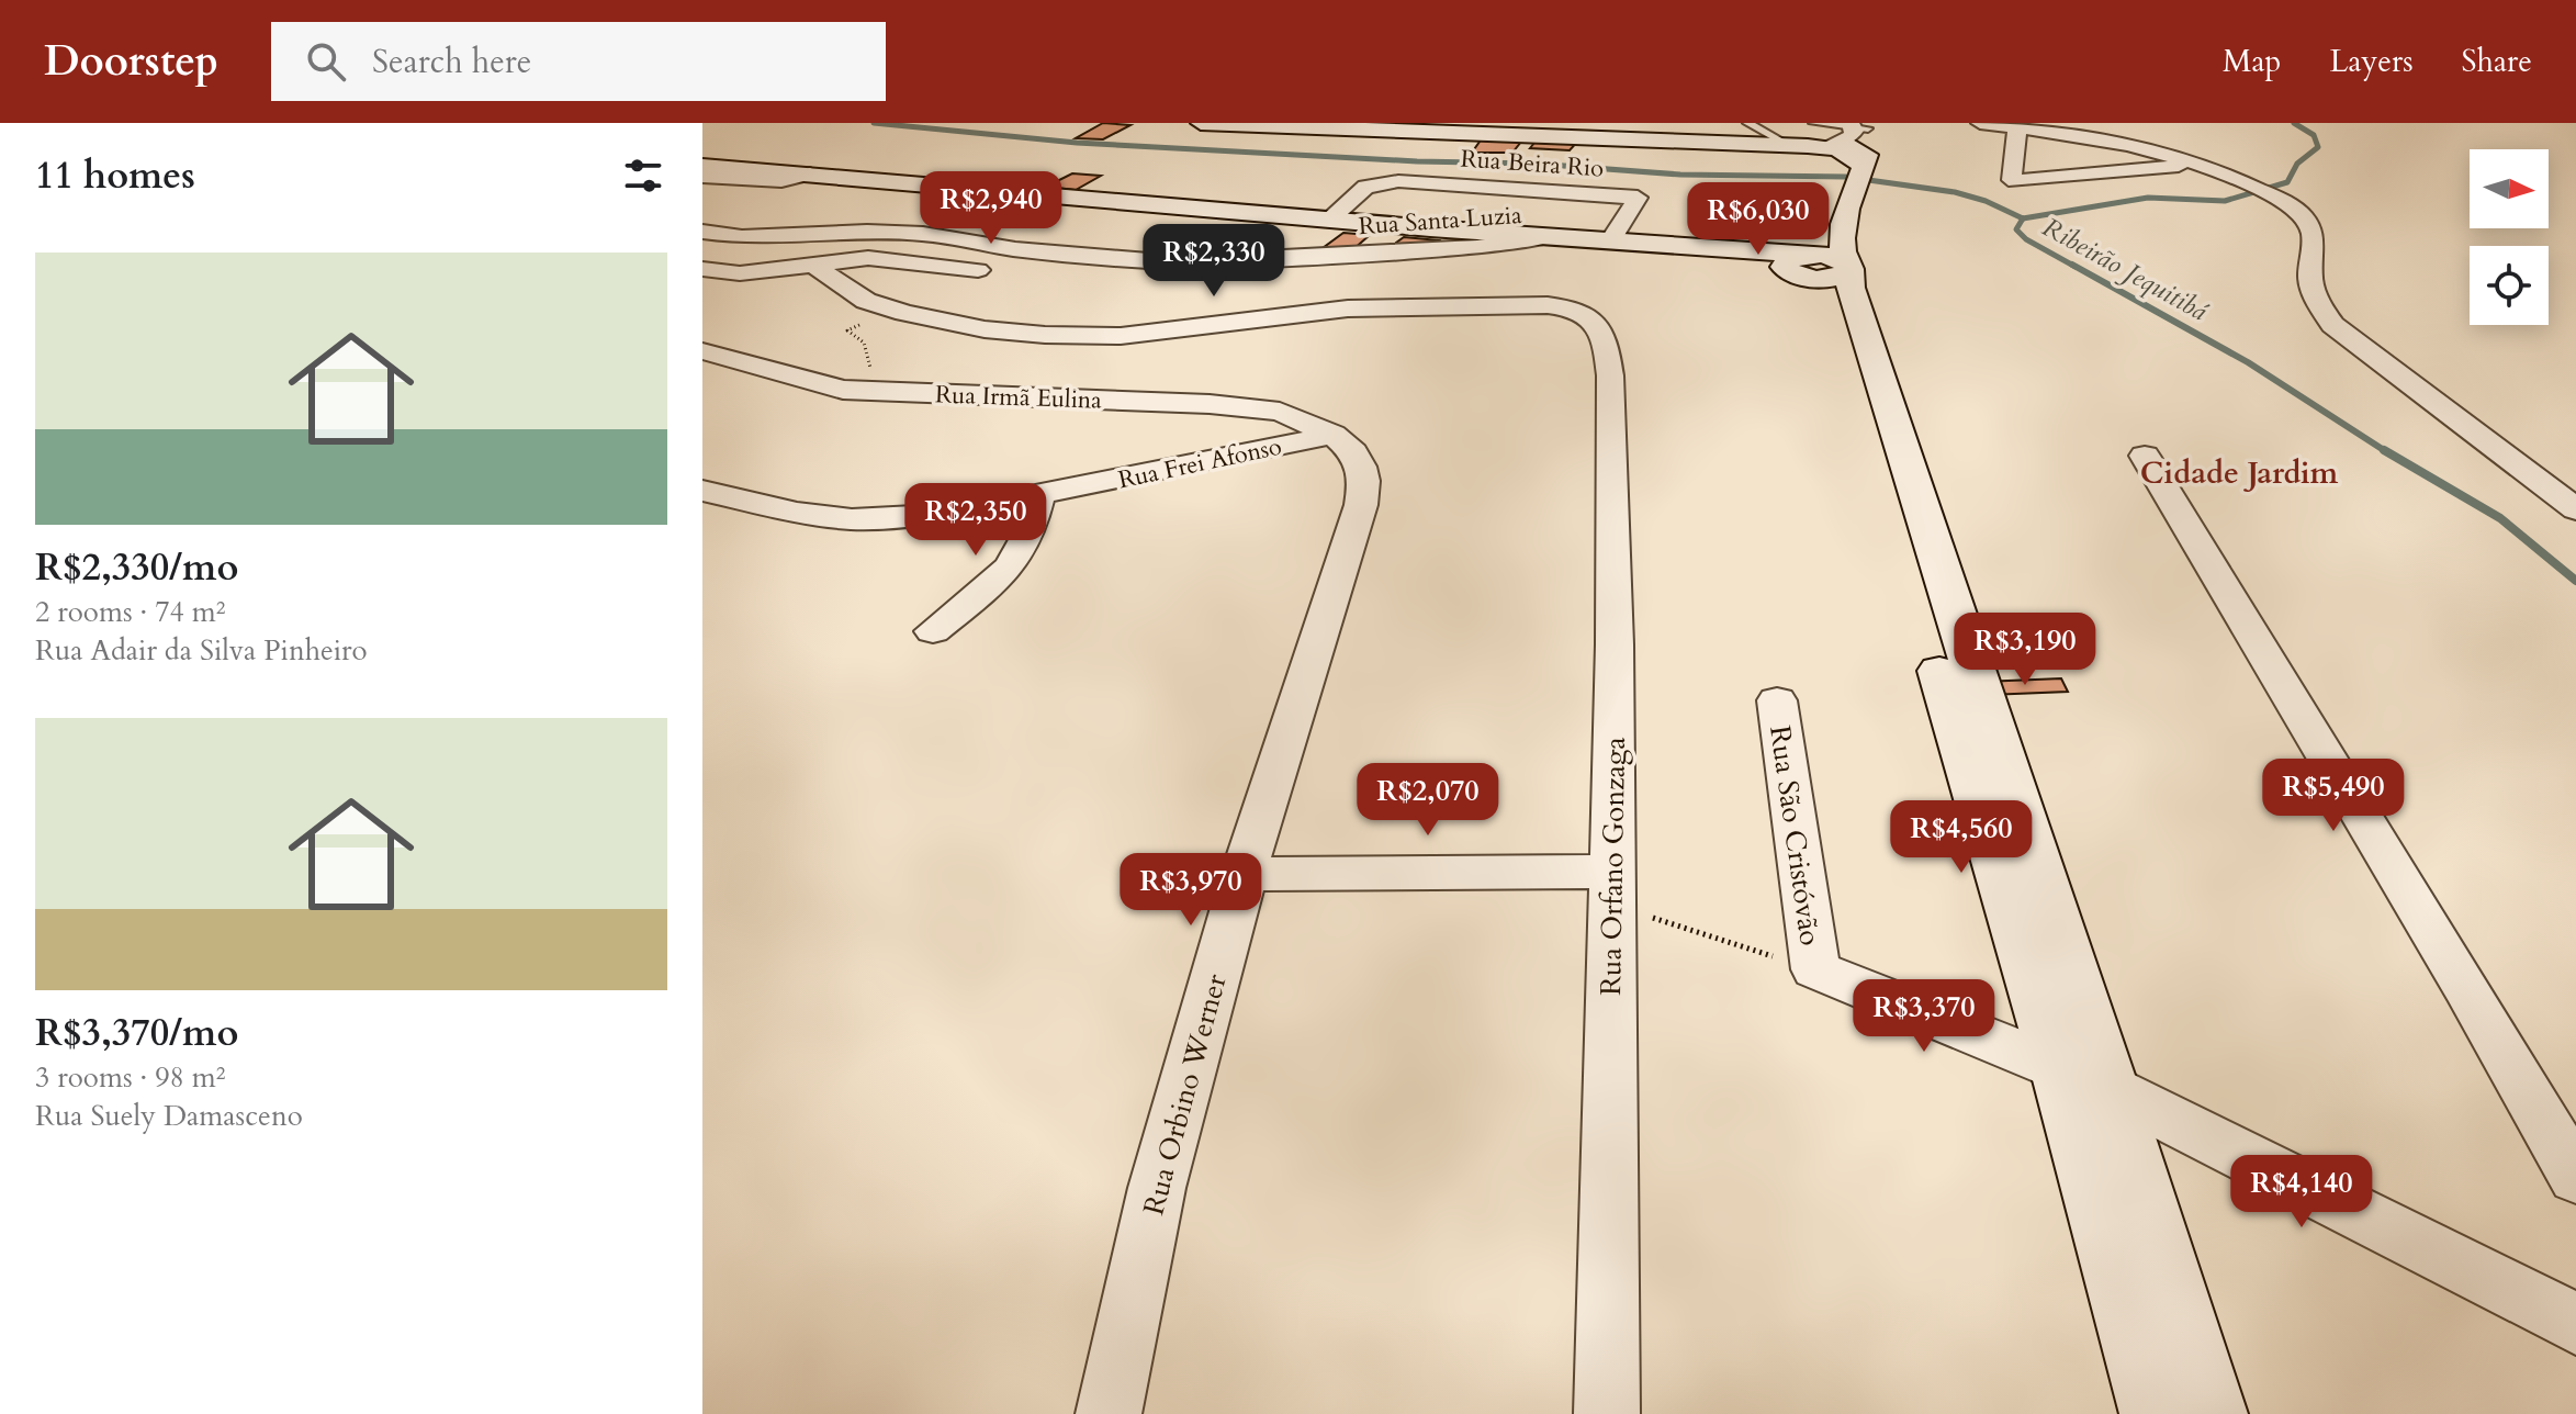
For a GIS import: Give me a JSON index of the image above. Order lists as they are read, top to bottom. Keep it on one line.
{"streets":{"street":["Rua Beira Rio","Rua Santa Luzia","Rua Irmã Eulina","Rua Frei Afonso","Rua São Cristóvão","Rua Orfano Gonzaga","Rua Orbino Werner"]},"crossings":[["Rua Irmã Eulina","Rua Frei Afonso"],["Rua Irmã Eulina","Rua Orbino Werner"],["Rua Frei Afonso","Rua Orbino Werner"]],"districts":["Cidade Jardim"],"water":["Ribeirão Jequitibá"],"north":"right","page":{"header":"Doorstep","search":"Search here","nav":["Map","Layers","Share"],"heading":"11 homes","price":["R$2,940","R$6,030","R$2,330","R$2,350","R$3,190","R$5,490","R$2,070","R$4,560","R$3,970","R$3,370","R$4,140"],"list":[{"name":"R$2,330/mo","note":"2 rooms · 74 m² · Rua Adair da Silva Pinheiro"},{"name":"R$3,370/mo","note":"3 rooms · 98 m² · Rua Suely Damasceno"}]}}
